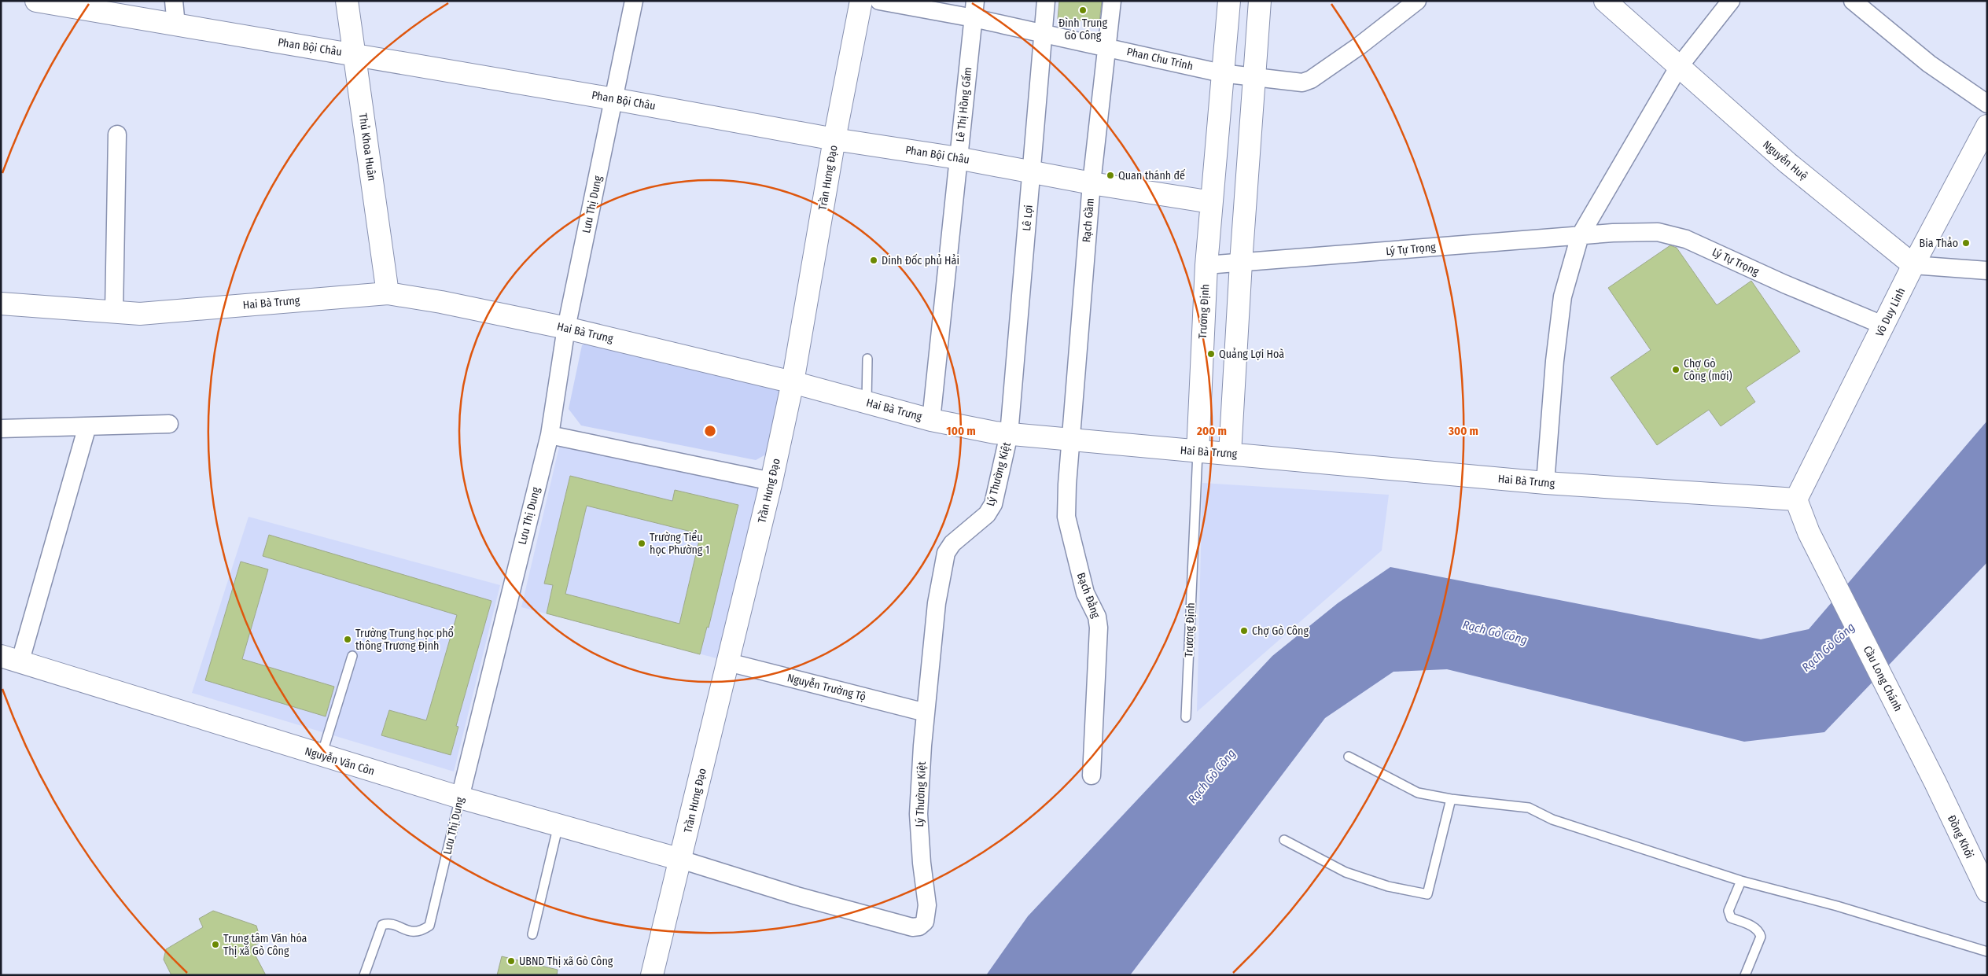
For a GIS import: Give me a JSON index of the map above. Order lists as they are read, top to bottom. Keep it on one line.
{"streets":{"street":["Phan Bội Châu","Phan Chu Trinh","Lê Thị Hồng Gấm","Thủ Khoa Huân","Nguyễn Huệ","Trần Hưng Đạo","Lưu Thị Dung","Lê Lợi","Rạch Gầm","Lý Tự Trọng","Hai Bà Trưng","Trương Định","Võ Duy Linh","Lý Thường Kiệt","Bạch Đằng","Cầu Long Chánh","Nguyễn Trường Tộ","Nguyễn Văn Côn","Đồng Khởi"]},"crossings":[["Phan Bội Châu","Lê Thị Hồng Gấm"],["Phan Bội Châu","Thủ Khoa Huân"],["Phan Bội Châu","Trần Hưng Đạo"],["Phan Bội Châu","Lưu Thị Dung"],["Phan Bội Châu","Lê Lợi"],["Phan Bội Châu","Rạch Gầm"],["Phan Bội Châu","Trương Định"],["Phan Chu Trinh","Lê Thị Hồng Gấm"],["Phan Chu Trinh","Lê Lợi"],["Phan Chu Trinh","Rạch Gầm"],["Phan Chu Trinh","Trương Định"],["Lê Thị Hồng Gấm","Hai Bà Trưng"],["Thủ Khoa Huân","Hai Bà Trưng"],["Nguyễn Huệ","Võ Duy Linh"],["Trần Hưng Đạo","Hai Bà Trưng"],["Trần Hưng Đạo","Lý Thường Kiệt"],["Trần Hưng Đạo","Nguyễn Trường Tộ"],["Trần Hưng Đạo","Nguyễn Văn Côn"],["Lưu Thị Dung","Hai Bà Trưng"],["Lưu Thị Dung","Nguyễn Văn Côn"],["Lê Lợi","Hai Bà Trưng"],["Lê Lợi","Lý Thường Kiệt"],["Rạch Gầm","Hai Bà Trưng"],["Rạch Gầm","Bạch Đằng"],["Lý Tự Trọng","Trương Định"],["Lý Tự Trọng","Võ Duy Linh"],["Hai Bà Trưng","Trương Định"],["Hai Bà Trưng","Võ Duy Linh"],["Hai Bà Trưng","Lý Thường Kiệt"],["Hai Bà Trưng","Bạch Đằng"],["Hai Bà Trưng","Cầu Long Chánh"],["Võ Duy Linh","Cầu Long Chánh"],["Lý Thường Kiệt","Nguyễn Trường Tộ"],["Lý Thường Kiệt","Nguyễn Văn Côn"],["Cầu Long Chánh","Đồng Khởi"]],"water":["Rạch Gò Công"],"places":["Đình Trung Gò Công","Quan thánh đế","Bia Thảo","Dinh Đốc phủ Hải","Quảng Lợi Hoà","Chợ Gò Công (mới)","Trường Tiểu học Phường 1","Chợ Gò Công","Trường Trung học phổ thông Trương Định","Trung tâm Văn hóa Thị xã Gò Công","UBND Thị xã Gò Công"],"rings":["100 m","200 m","300 m"]}
